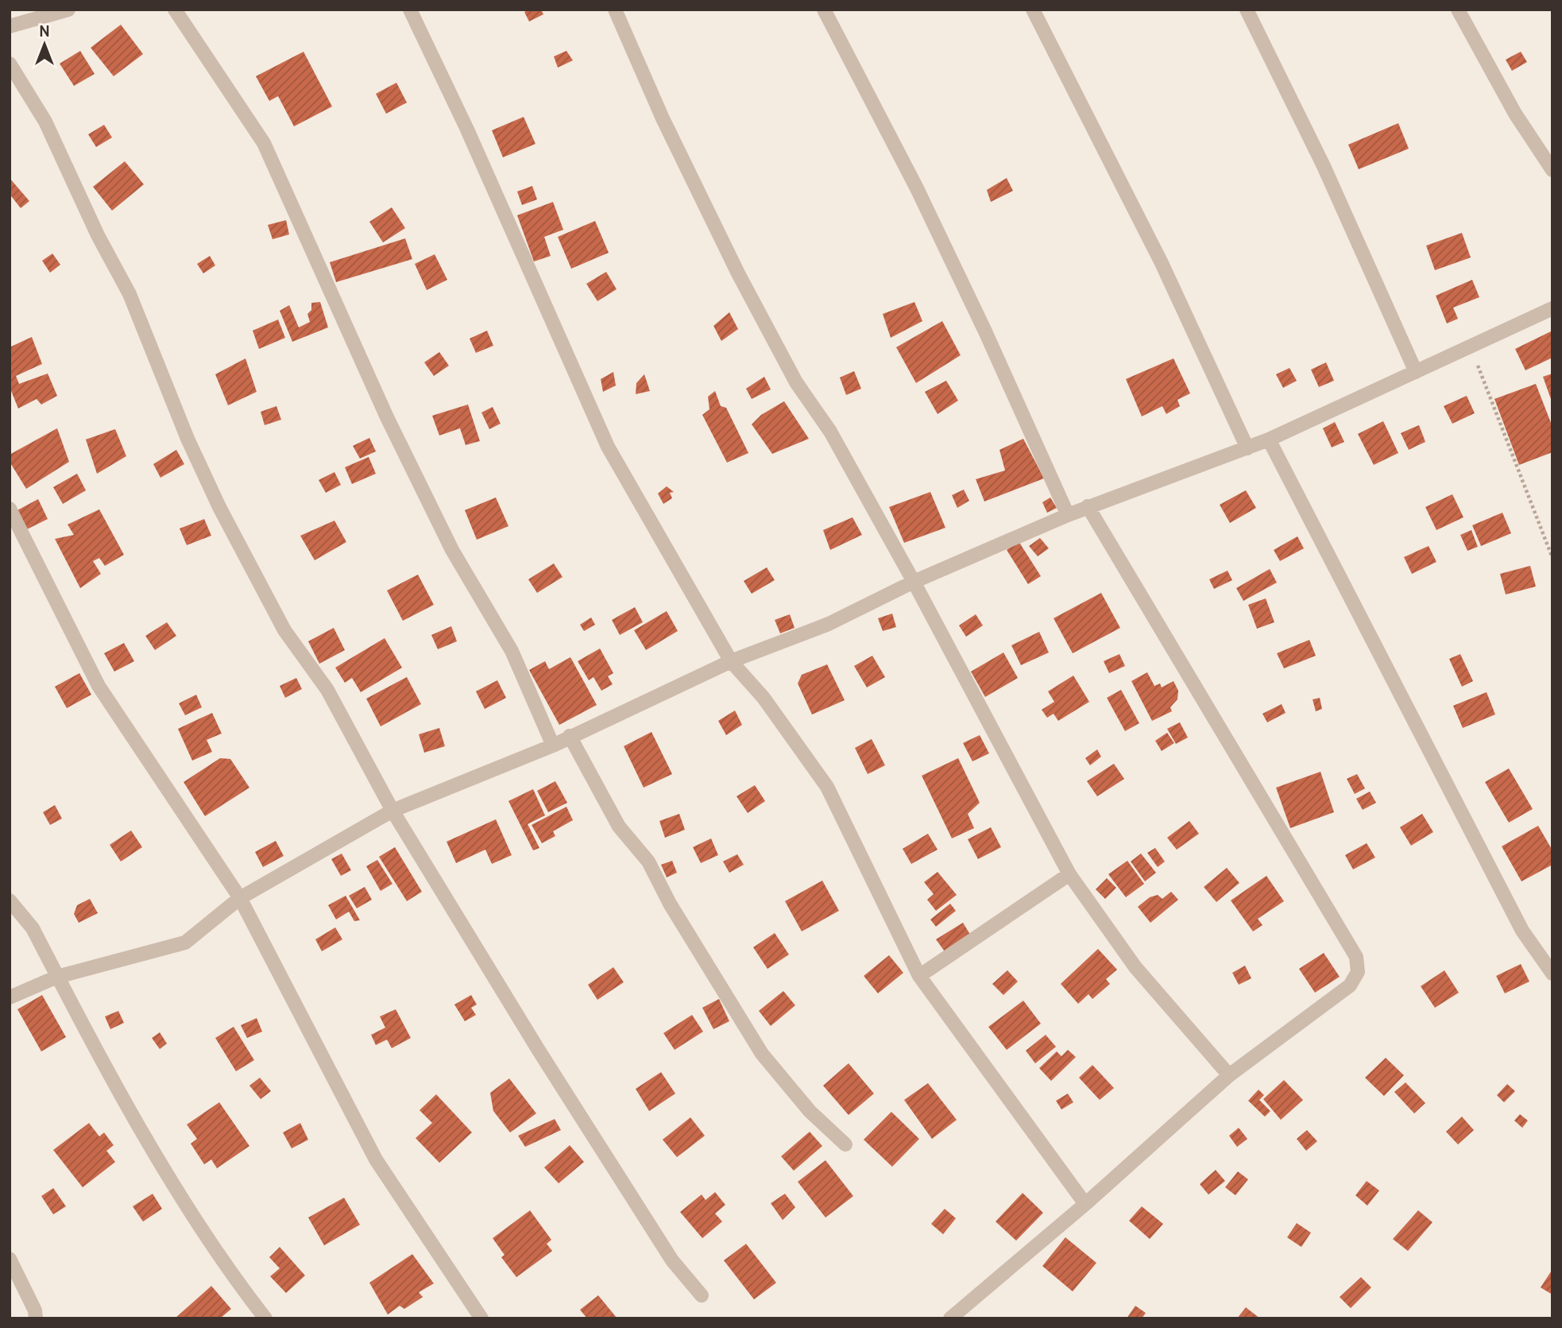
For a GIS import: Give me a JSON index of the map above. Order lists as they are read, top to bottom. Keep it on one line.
{"north":"top"}
